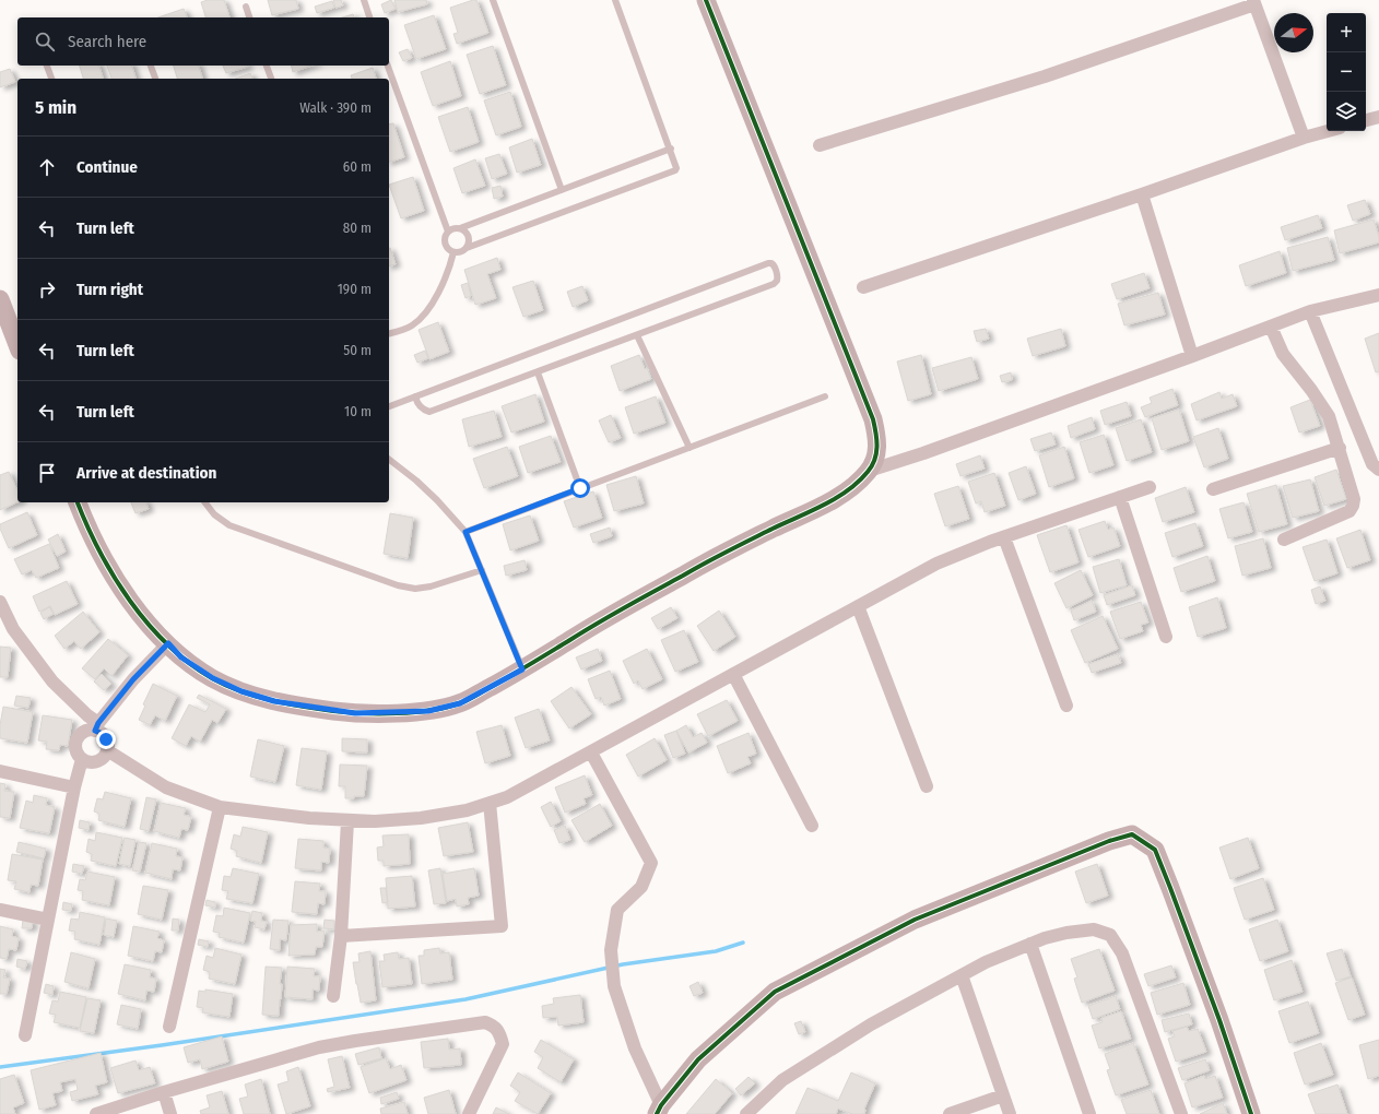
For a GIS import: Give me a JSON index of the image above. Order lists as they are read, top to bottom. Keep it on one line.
{"north":"right","page":{"map_buttons":["+","−"],"search":"Search here","heading":["5 min","Walk · 390 m"],"list":[["Continue","60 m"],["Turn left","80 m"],["Turn right","190 m"],["Turn left","50 m"],["Turn left","10 m"],"Arrive at destination"]}}
